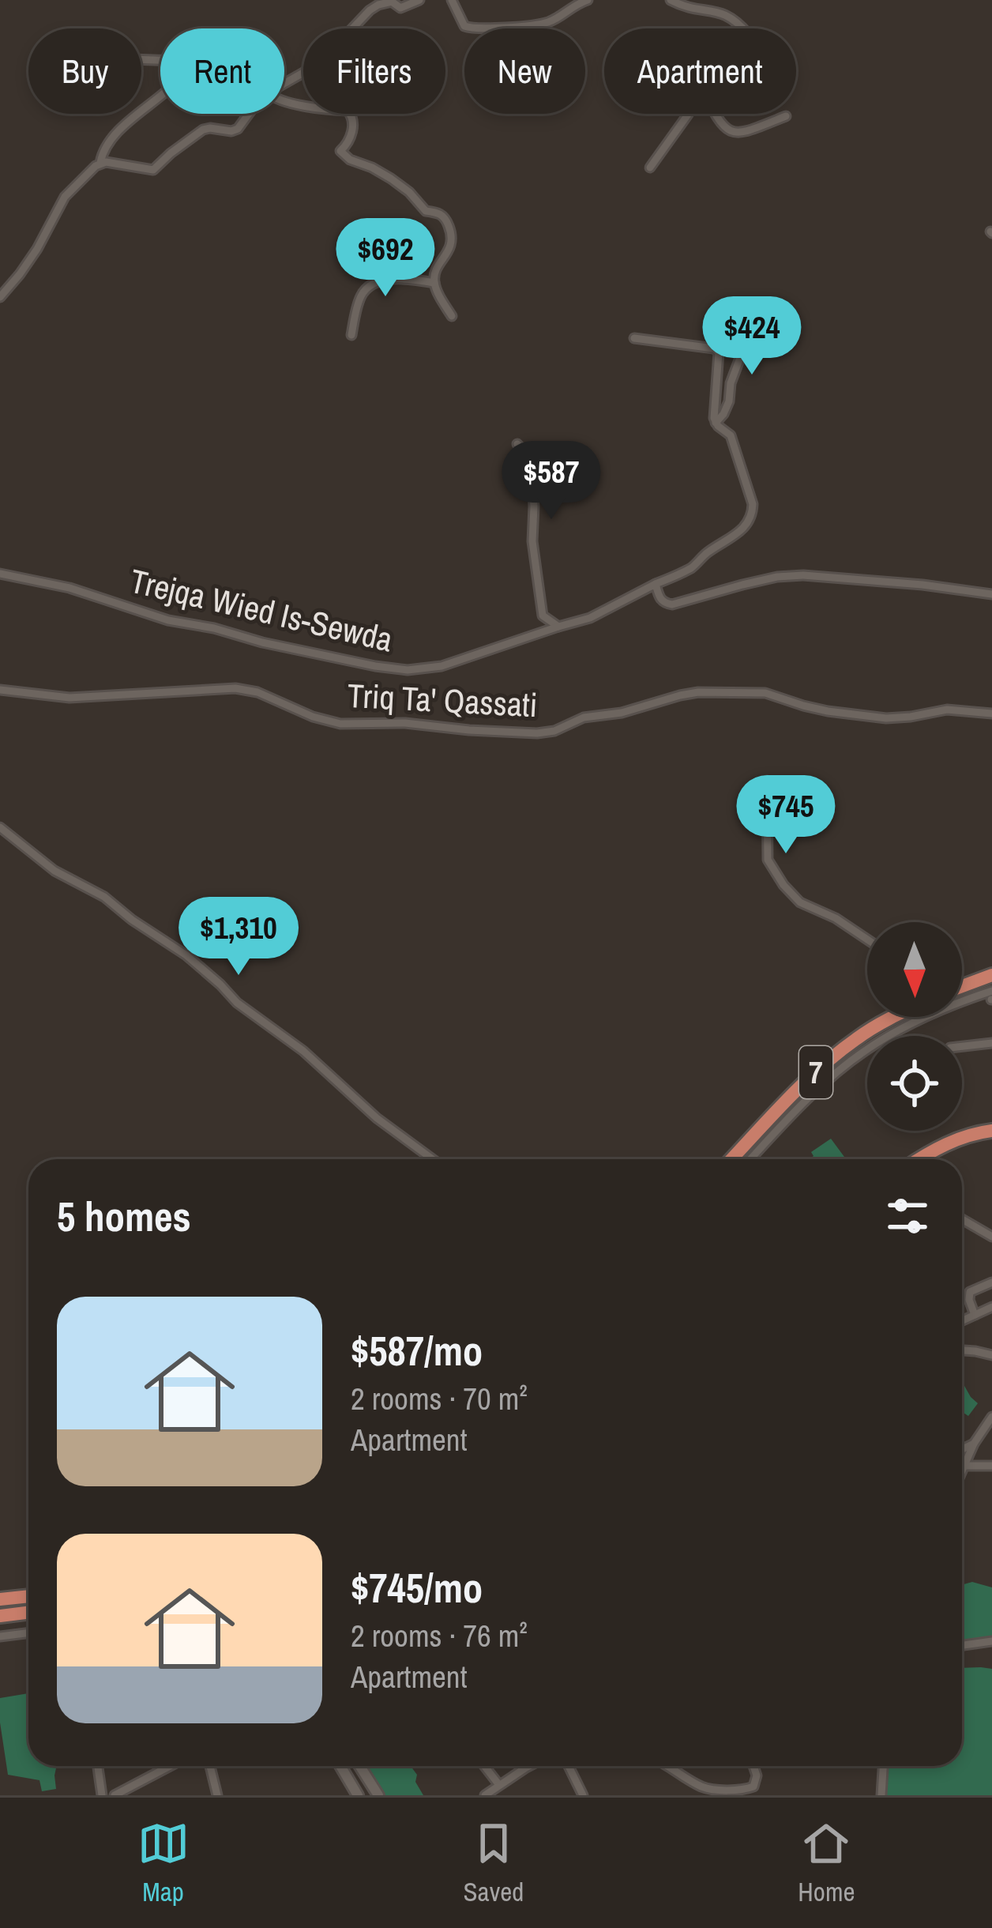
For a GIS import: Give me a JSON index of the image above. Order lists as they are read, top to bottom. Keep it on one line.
{"streets":{"highway":["7"],"street":["Trejqa Wied Is-Sewda","Triq Ta' Qassati"]},"north":"bottom","page":{"chip":["Buy","Rent","Filters","New","Apartment"],"price":["$692","$424","$587","$745","$1,310"],"heading":"5 homes","list":[{"name":"$587/mo","note":"2 rooms · 70 m² · Apartment"},{"name":"$745/mo","note":"2 rooms · 76 m² · Apartment"}],"tabs":["Map","Saved","Home"]}}
